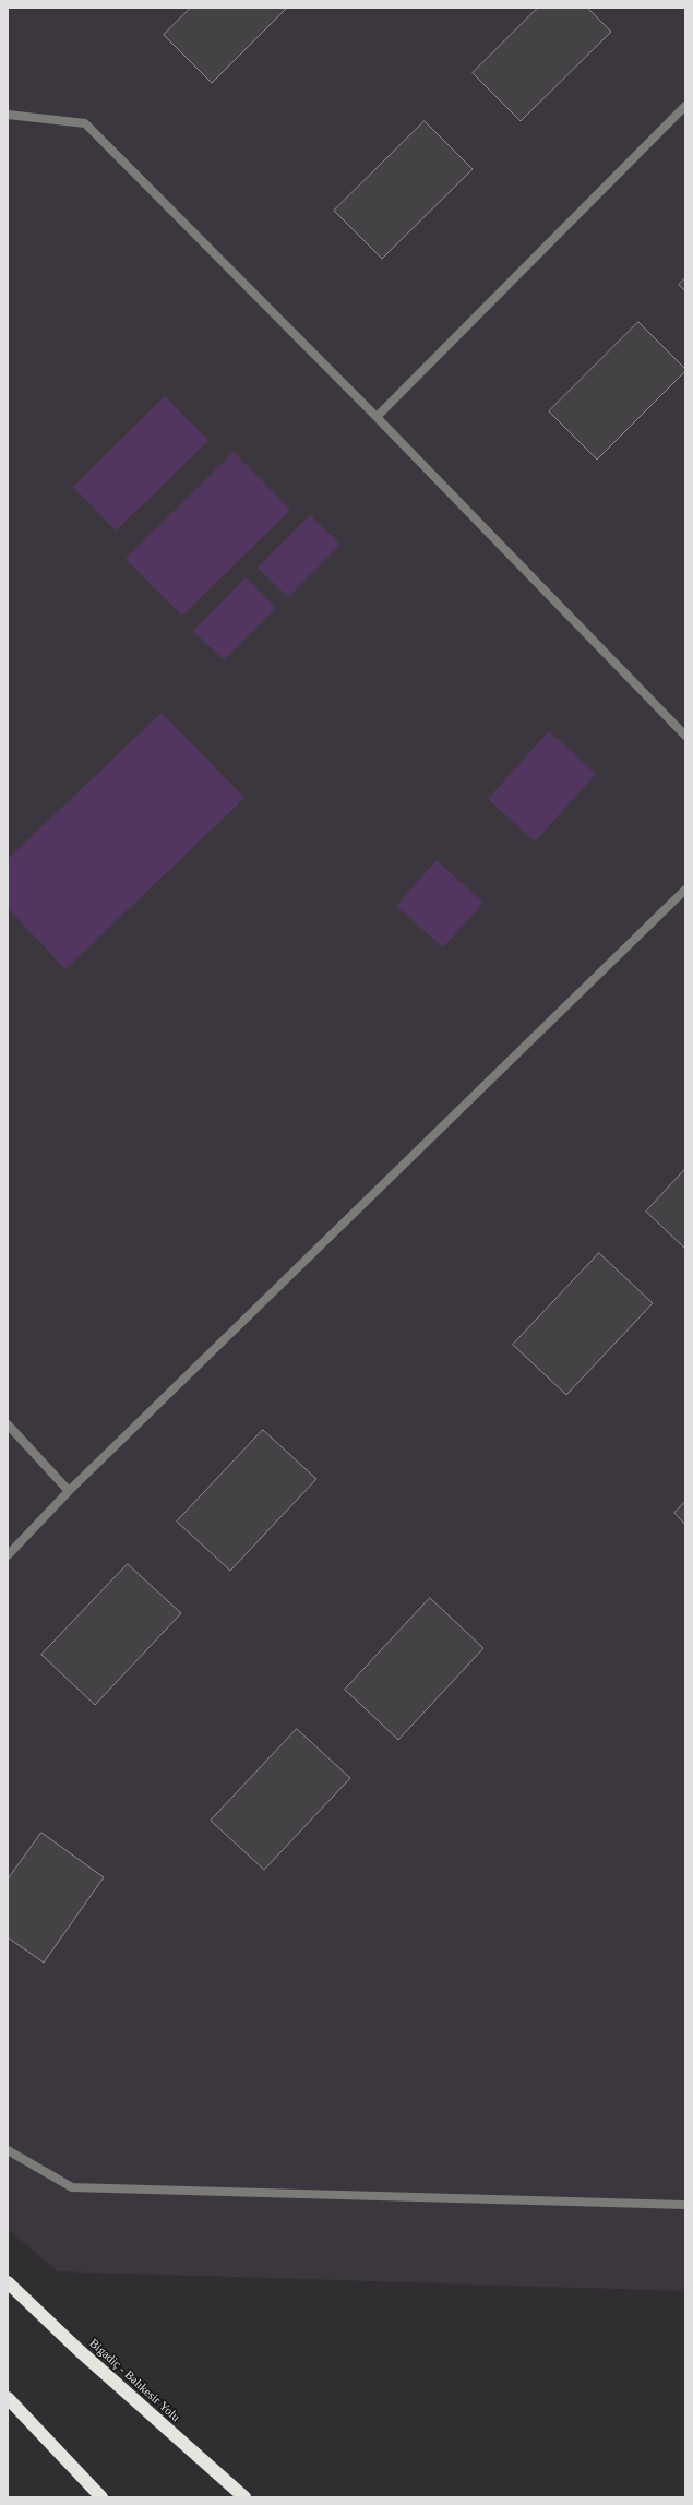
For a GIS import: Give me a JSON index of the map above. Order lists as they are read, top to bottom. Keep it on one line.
{"streets":{"highway":["Bigadiç - Balıkesir Yolu"]}}
